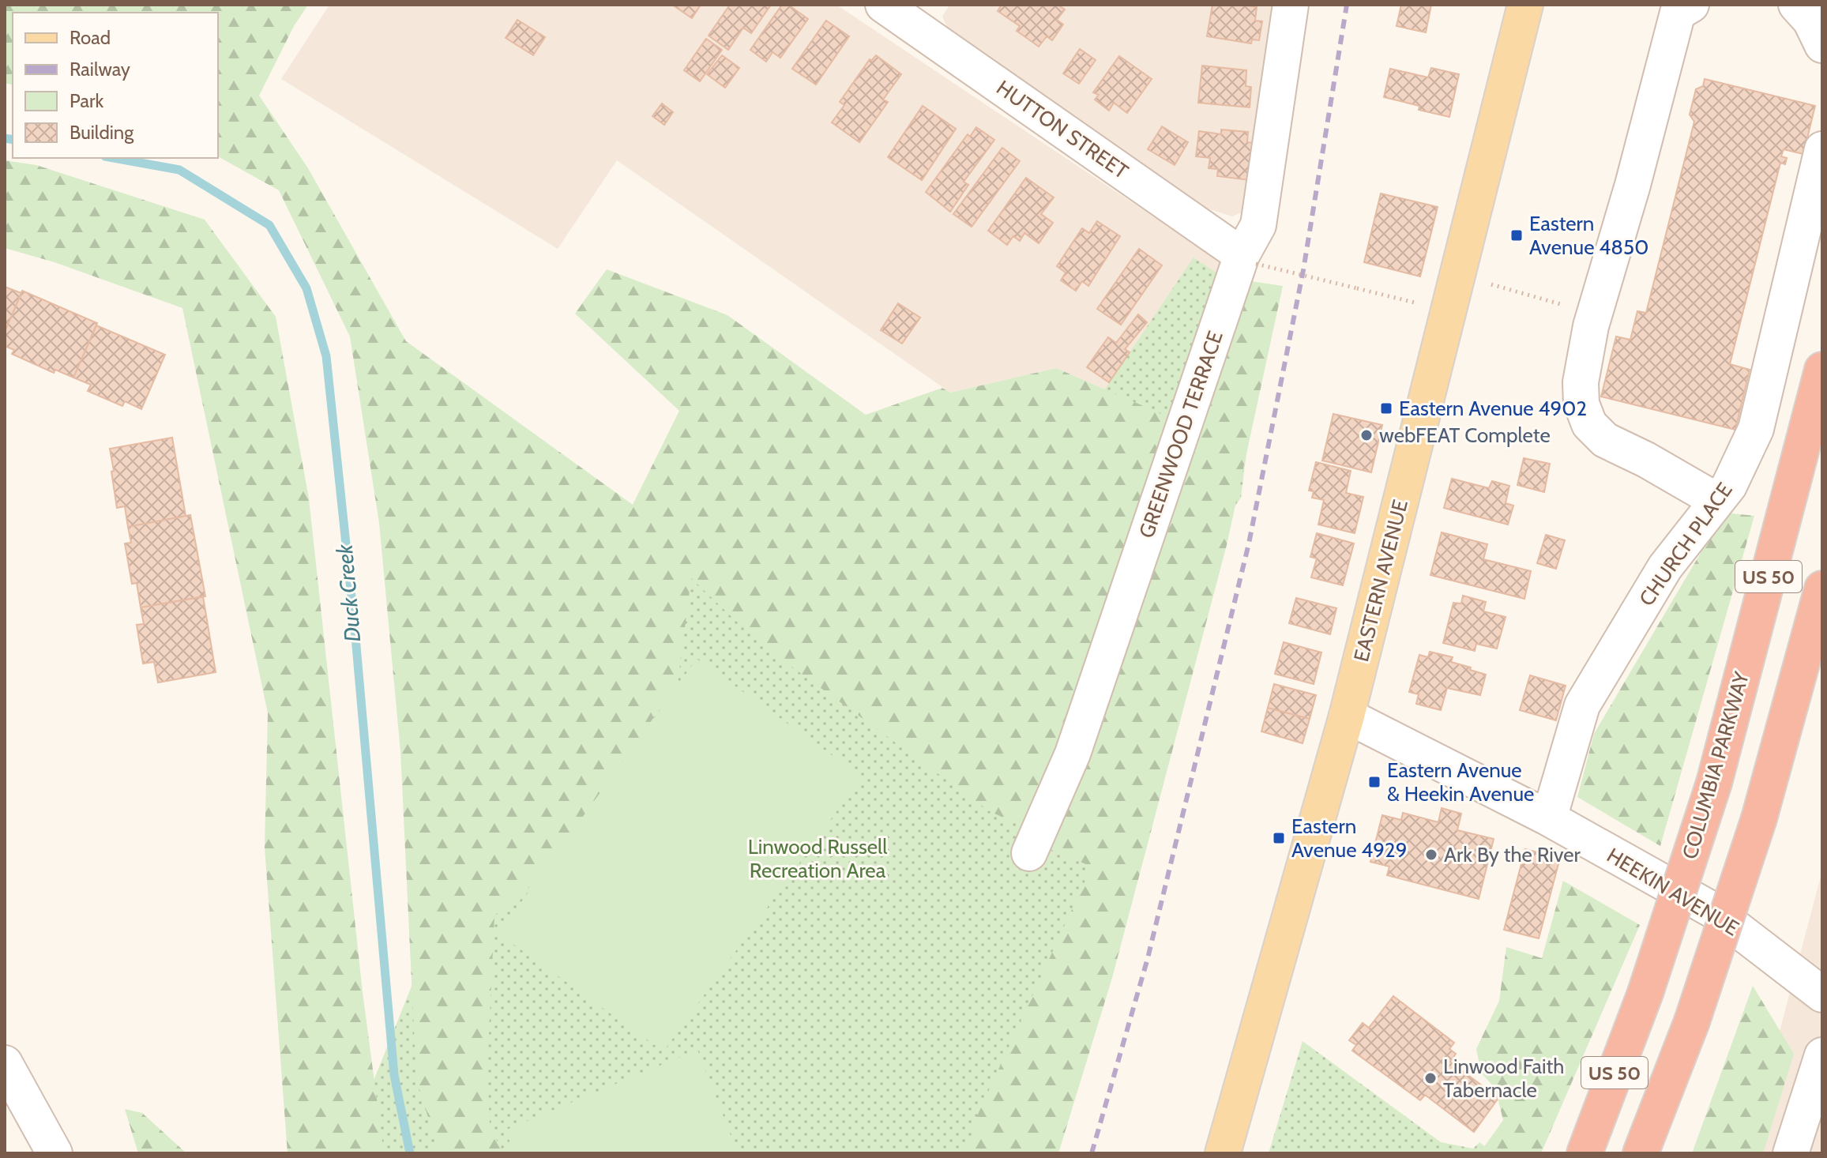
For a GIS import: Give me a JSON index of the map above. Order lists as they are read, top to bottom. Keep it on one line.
{"streets":{"highway":["US 50","COLUMBIA PARKWAY"],"main road":["EASTERN AVENUE"],"street":["HUTTON STREET","GREENWOOD TERRACE","CHURCH PLACE","HEEKIN AVENUE"]},"crossings":[["HUTTON STREET","GREENWOOD TERRACE"],["CHURCH PLACE","HEEKIN AVENUE"],["EASTERN AVENUE","HEEKIN AVENUE"]],"water":["Duck Creek"],"parks":["Linwood Russell Recreation Area"],"places":{"transit":["Eastern Avenue 4850","Eastern Avenue 4902","Eastern Avenue & Heekin Avenue","Eastern Avenue 4929"],"other":["webFEAT Complete","Ark By the River","Linwood Faith Tabernacle"]},"legend":["Road","Railway","Park","Building"]}
